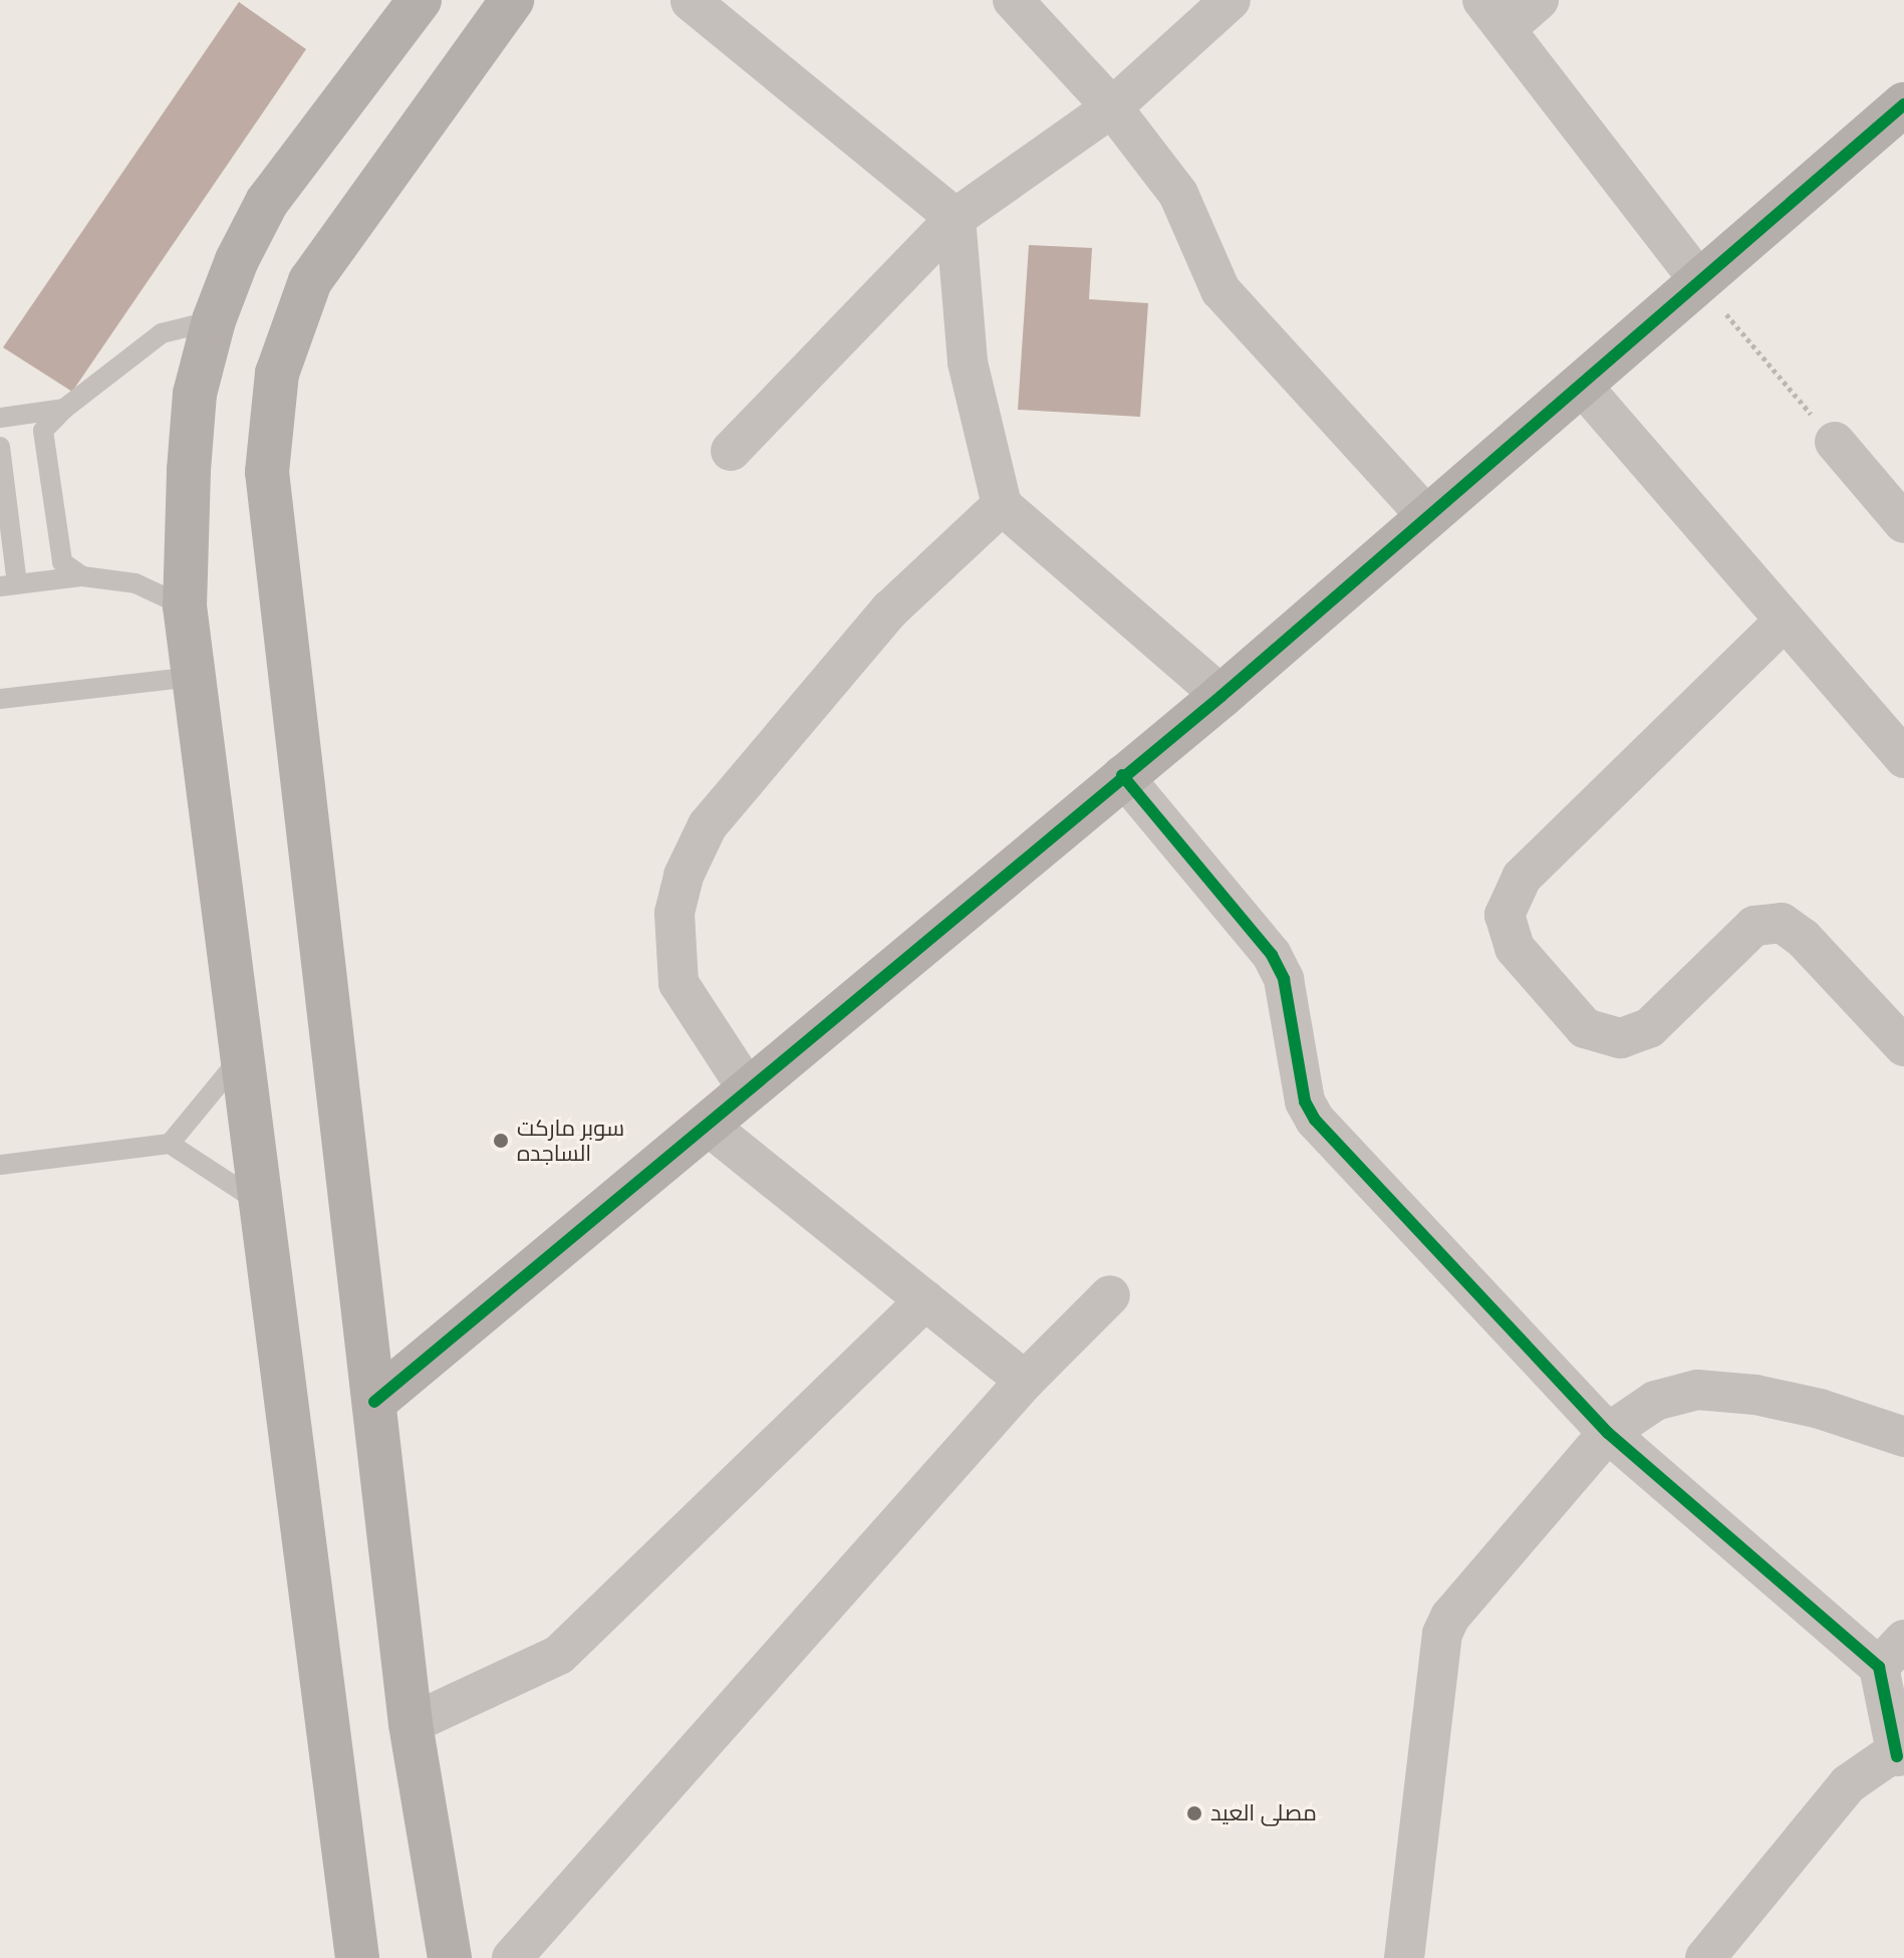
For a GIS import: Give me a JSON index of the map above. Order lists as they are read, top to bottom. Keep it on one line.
{"places":["سوبر ماركت الساجده","مصلى العيد"]}
